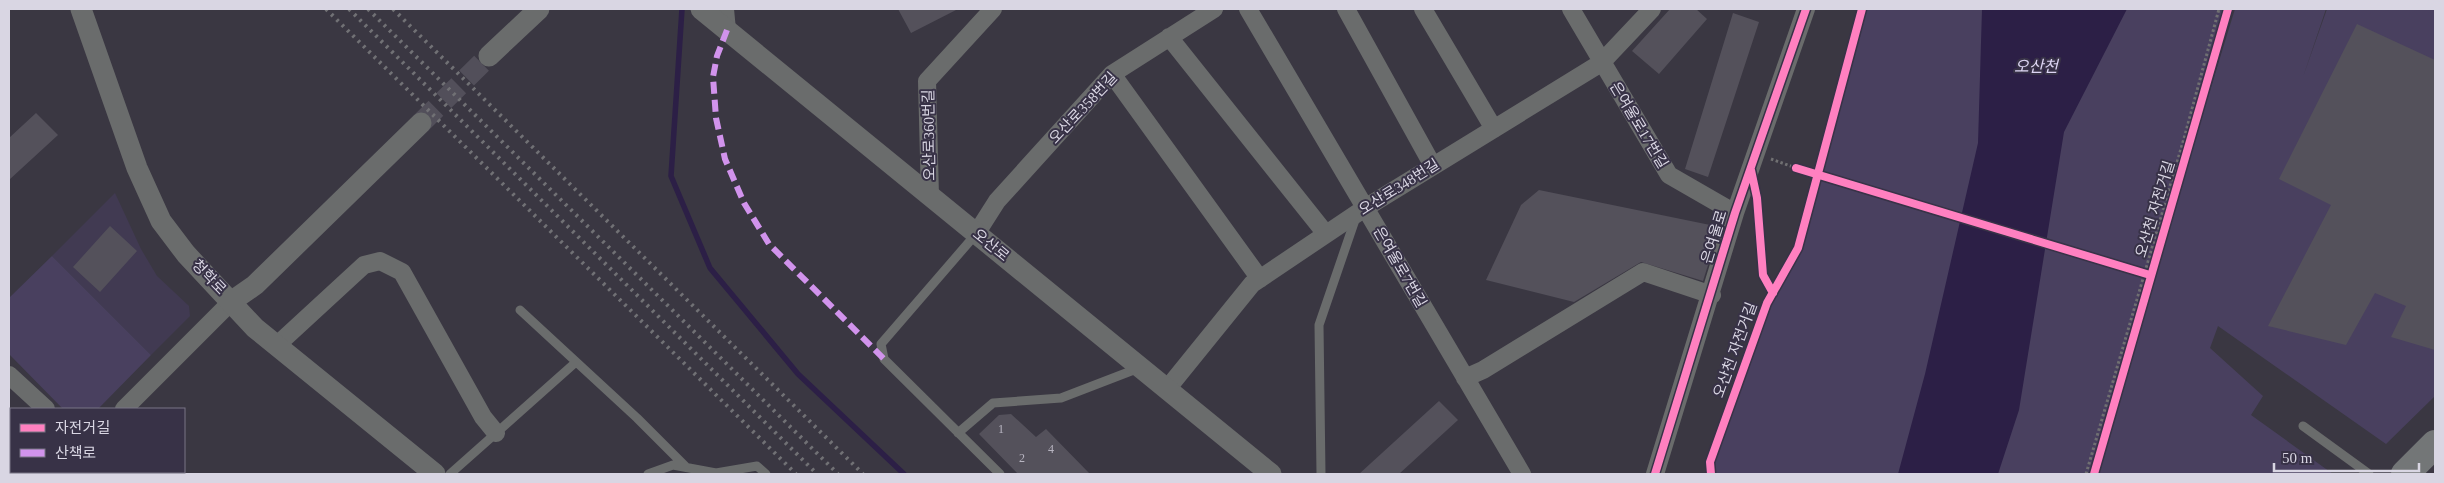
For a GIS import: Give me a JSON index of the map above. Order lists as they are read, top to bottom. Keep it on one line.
{"streets":{"street":["오산로358번길","은여울로17번길","오산로360번길","오산로348번길","은여울로","오산로","은여울로7번길","청학로"],"cycle path":["오산천 자전거길"]},"crossings":[["오산로358번길","오산로"],["은여울로17번길","오산로348번길"],["은여울로17번길","은여울로"],["오산로360번길","오산로"],["오산로348번길","오산로"],["오산로348번길","은여울로7번길"]],"water":["오산천"],"house_numbers":["1","4","2"],"legend":["자전거길","산책로"],"scale_bar":"50 m"}
